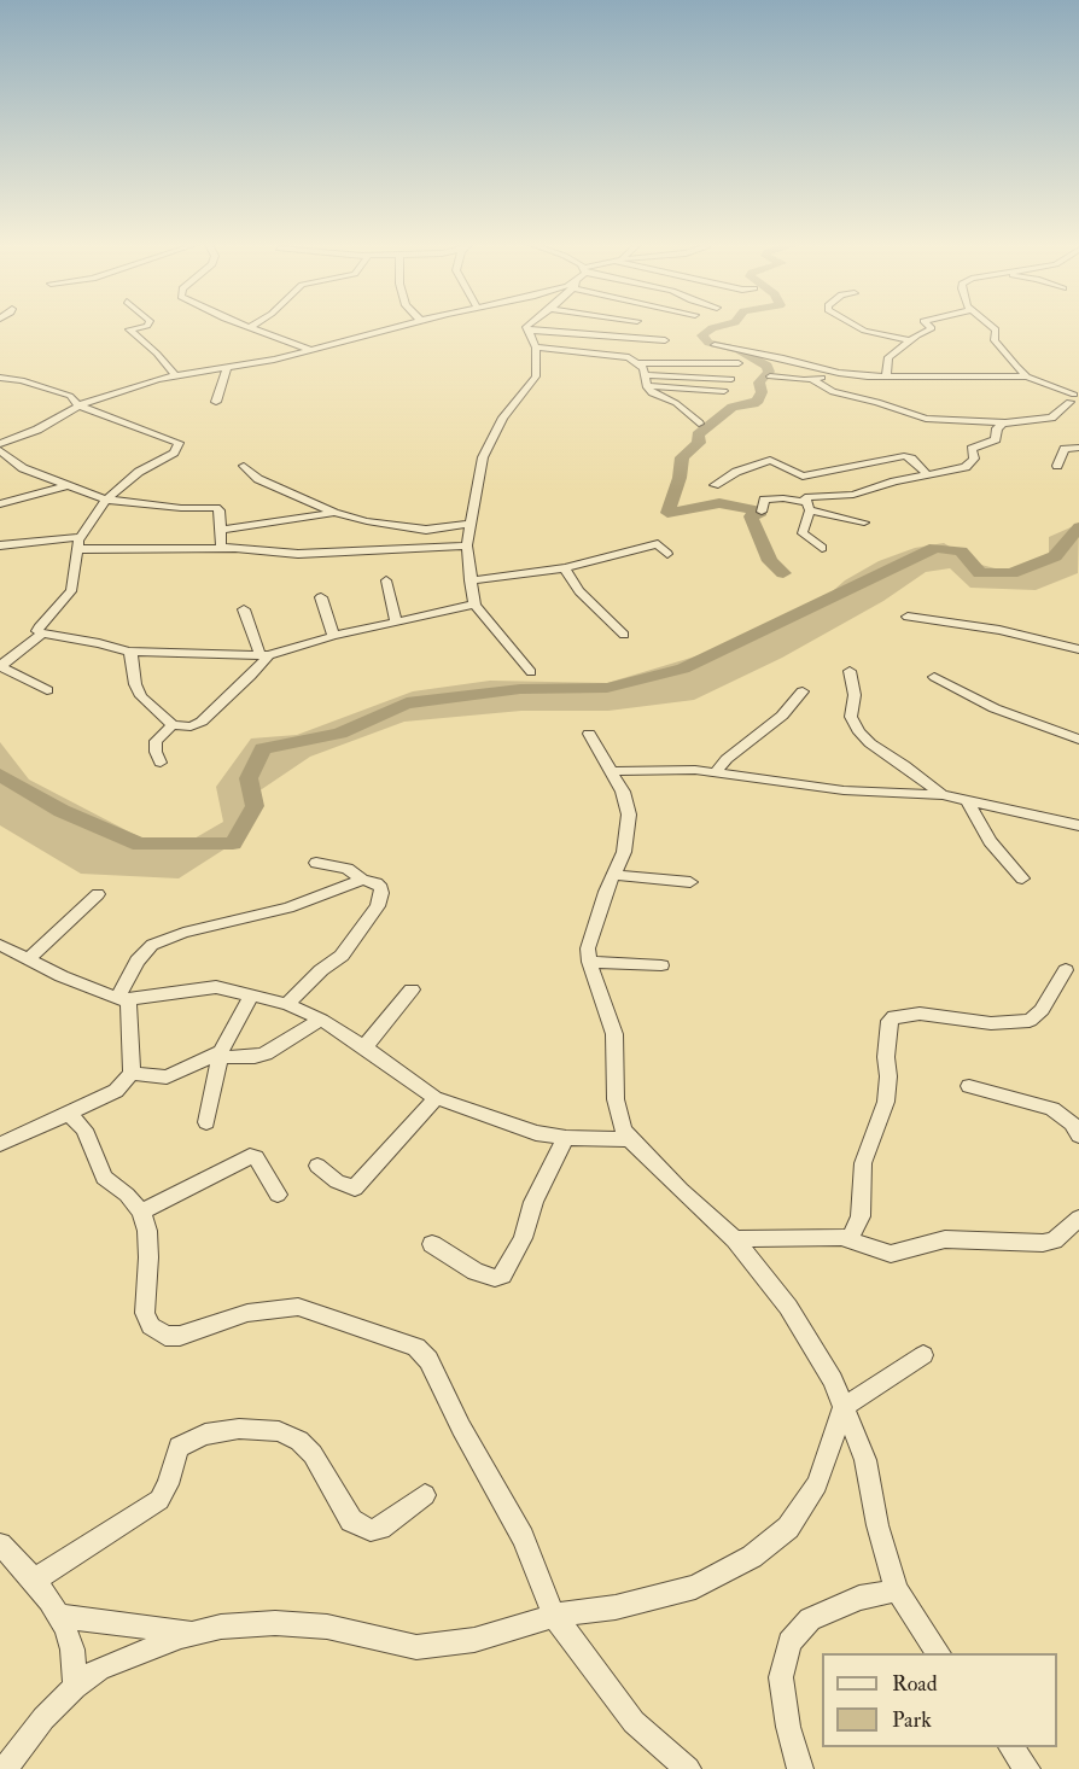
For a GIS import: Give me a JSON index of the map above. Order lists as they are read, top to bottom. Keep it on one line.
{"legend":["Road","Park"]}
